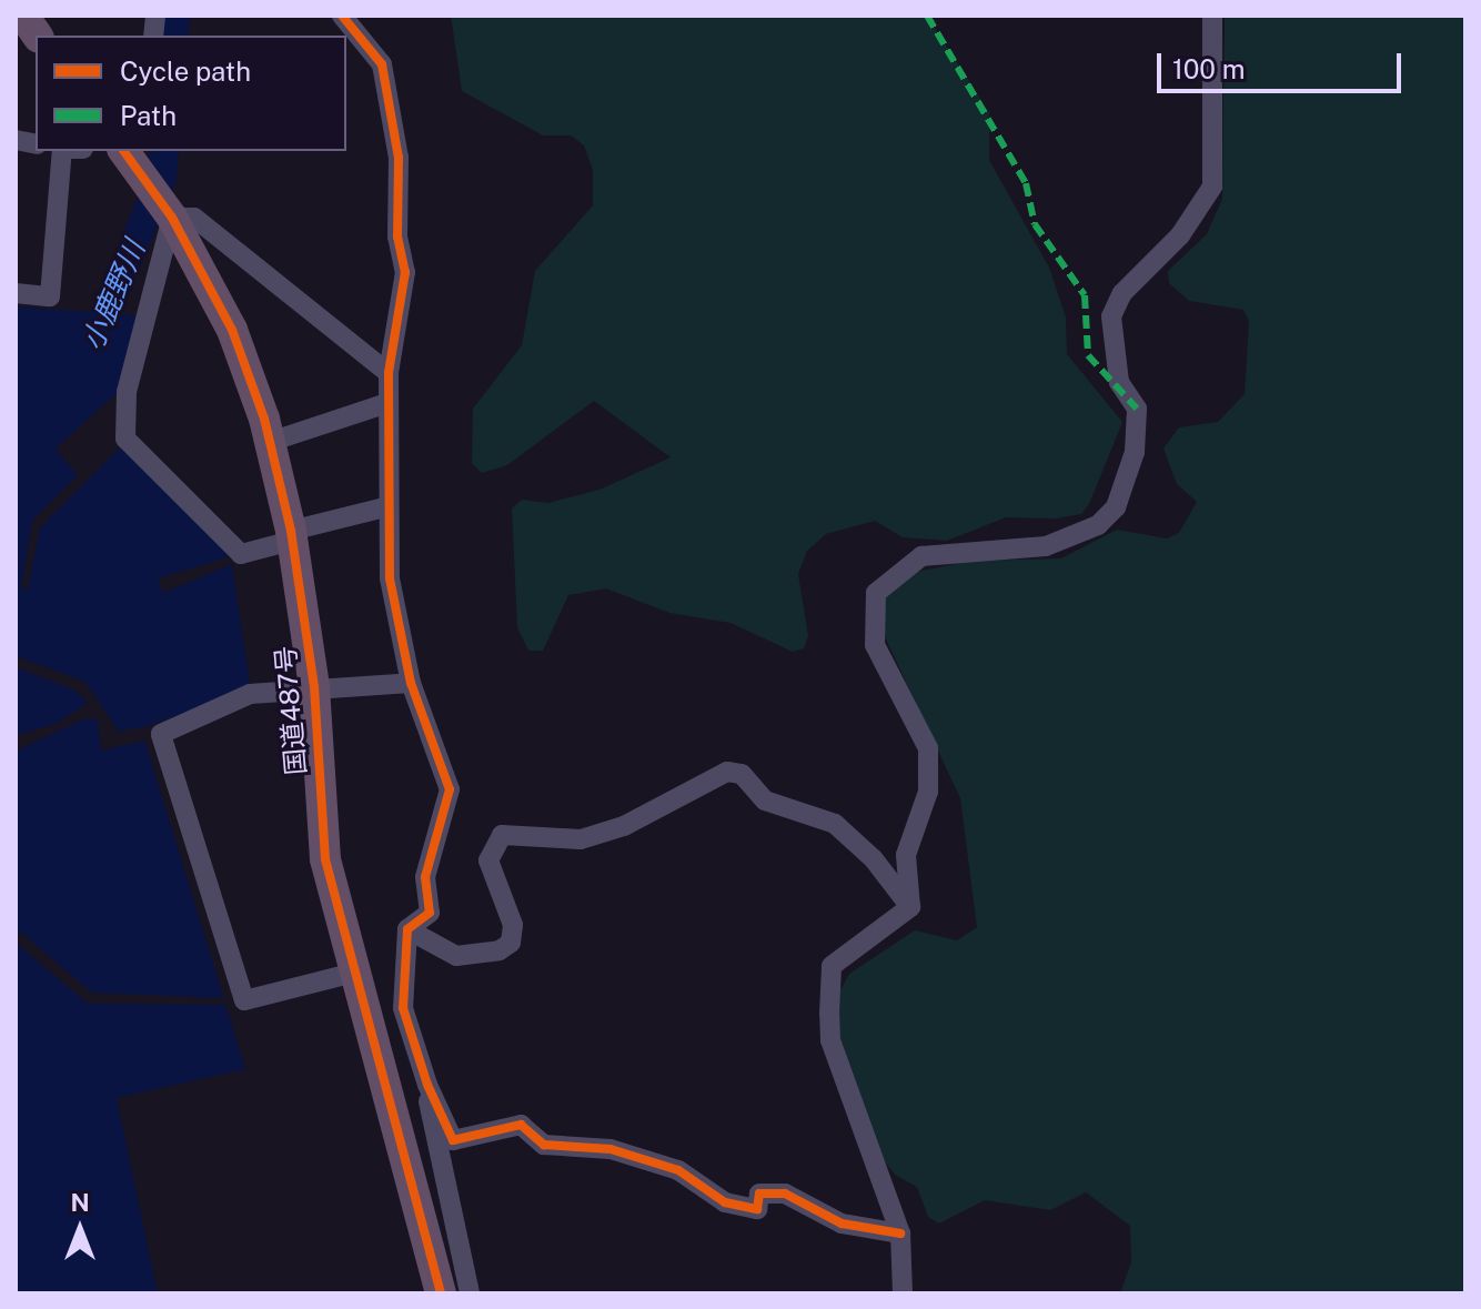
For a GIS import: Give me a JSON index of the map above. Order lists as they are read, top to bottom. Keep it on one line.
{"streets":{"highway":["国道487号"]},"water":["小鹿野川"],"legend":["Cycle path","Path"],"scale_bar":"100 m","north":"top"}
